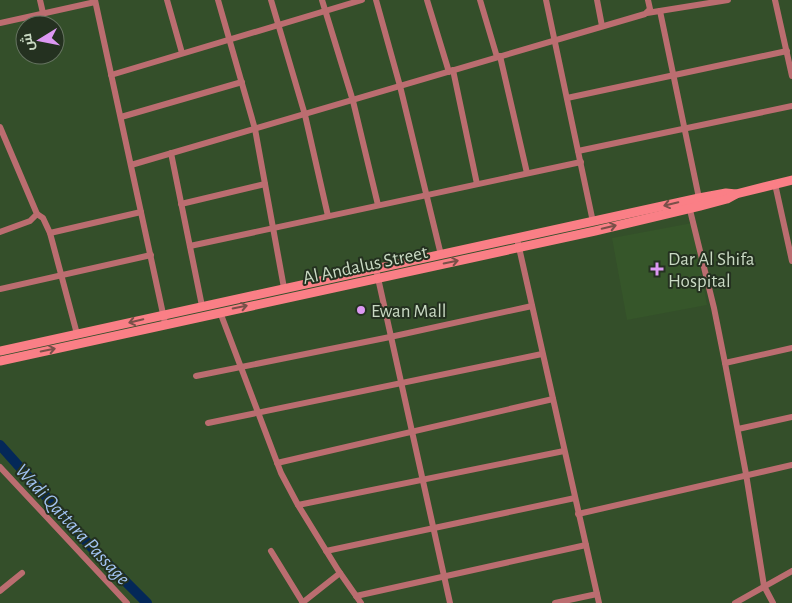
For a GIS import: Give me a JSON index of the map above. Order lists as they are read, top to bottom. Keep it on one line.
{"streets":{"main road":["Al Andalus Street"]},"water":["Wadi Qattara Passage"],"places":{"health":["Dar Al Shifa Hospital"],"other":["Ewan Mall"]},"north":"left"}
